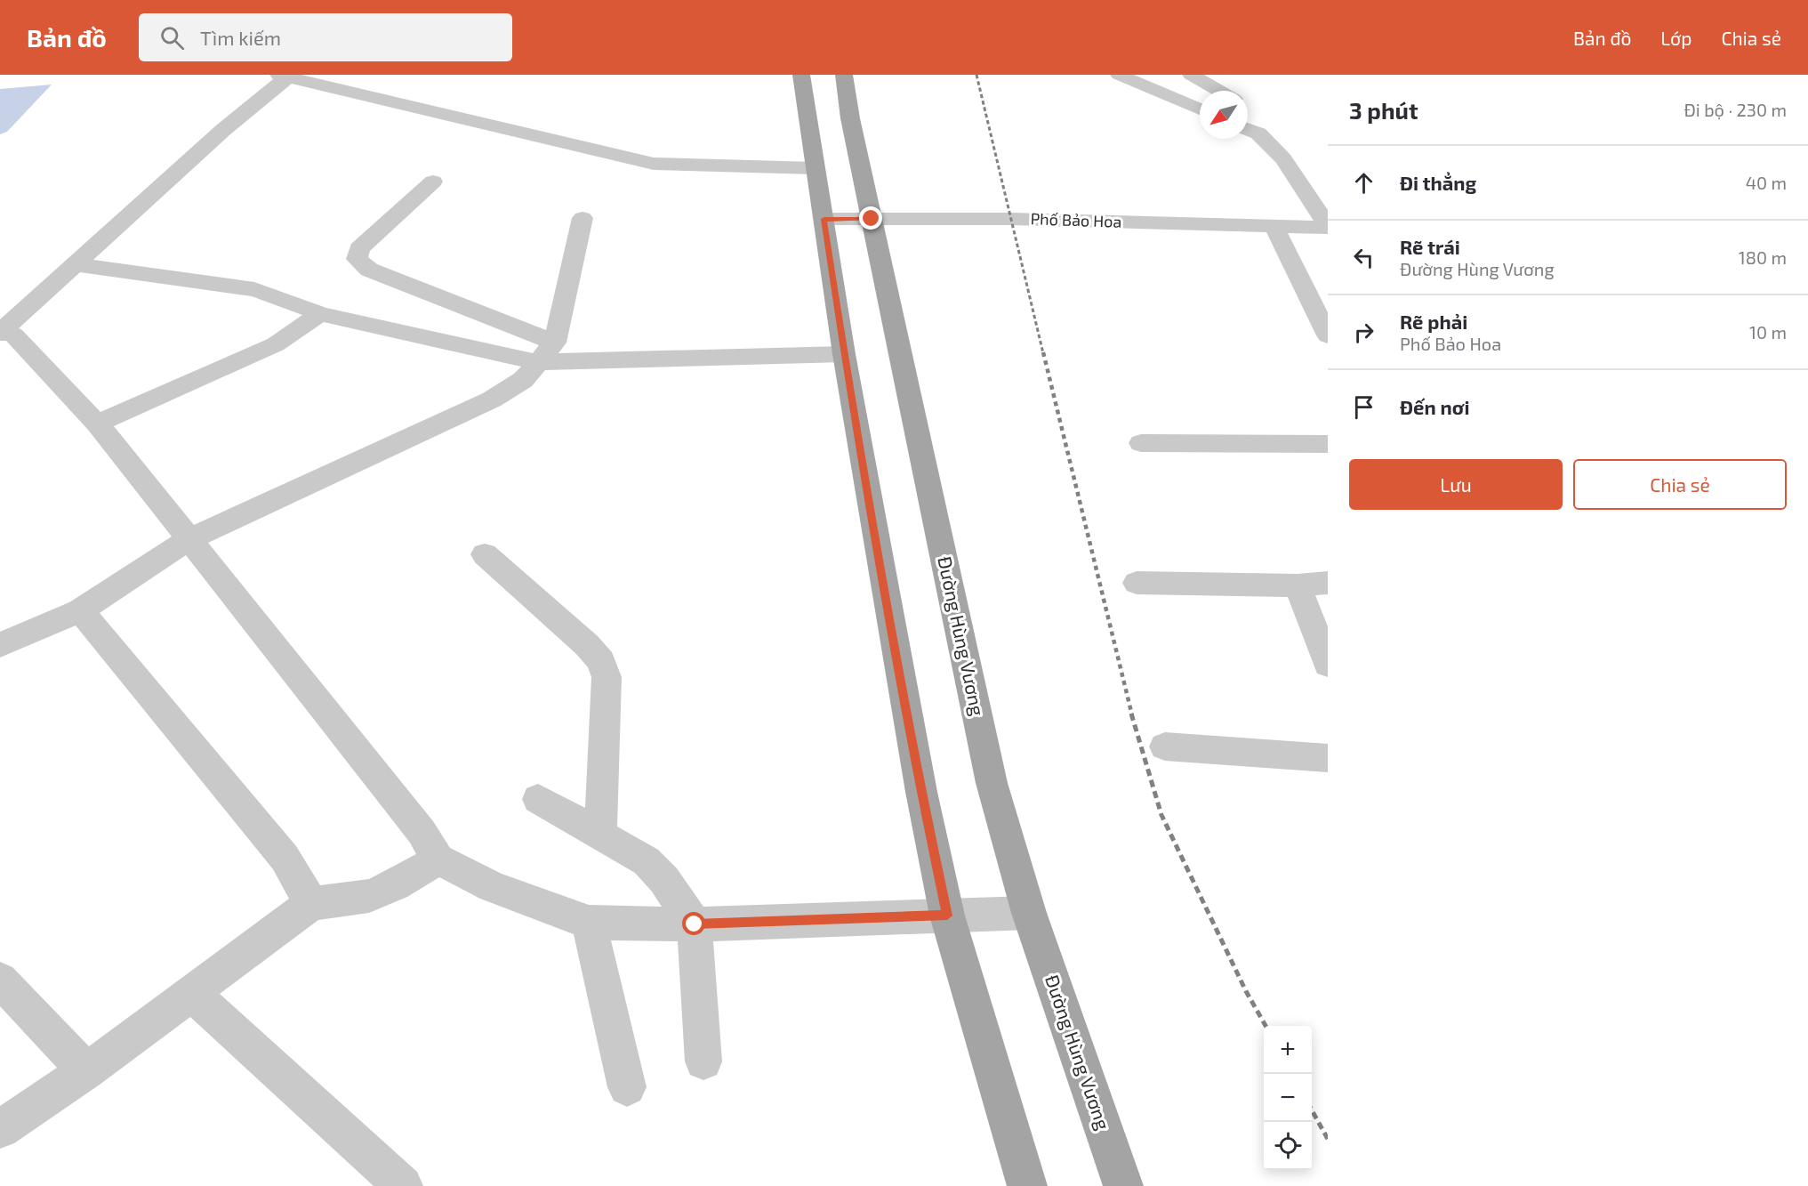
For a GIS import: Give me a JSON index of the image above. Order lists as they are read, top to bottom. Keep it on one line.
{"streets":{"main road":["Đường Hùng Vương"],"street":["Phố Bảo Hoa"]},"crossings":[["Phố Bảo Hoa","Đường Hùng Vương"]],"north":"bottom left","page":{"header":"Bản đồ","search":"Tìm kiếm","nav":["Bản đồ","Lớp","Chia sẻ"],"heading":["3 phút","Đi bộ · 230 m"],"list":[["Đi thẳng","40 m"],["Rẽ trái","Đường Hùng Vương","180 m"],["Rẽ phải","Phố Bảo Hoa","10 m"],"Đến nơi"],"buttons":["Lưu","Chia sẻ"],"map_buttons":["+","−"]}}
